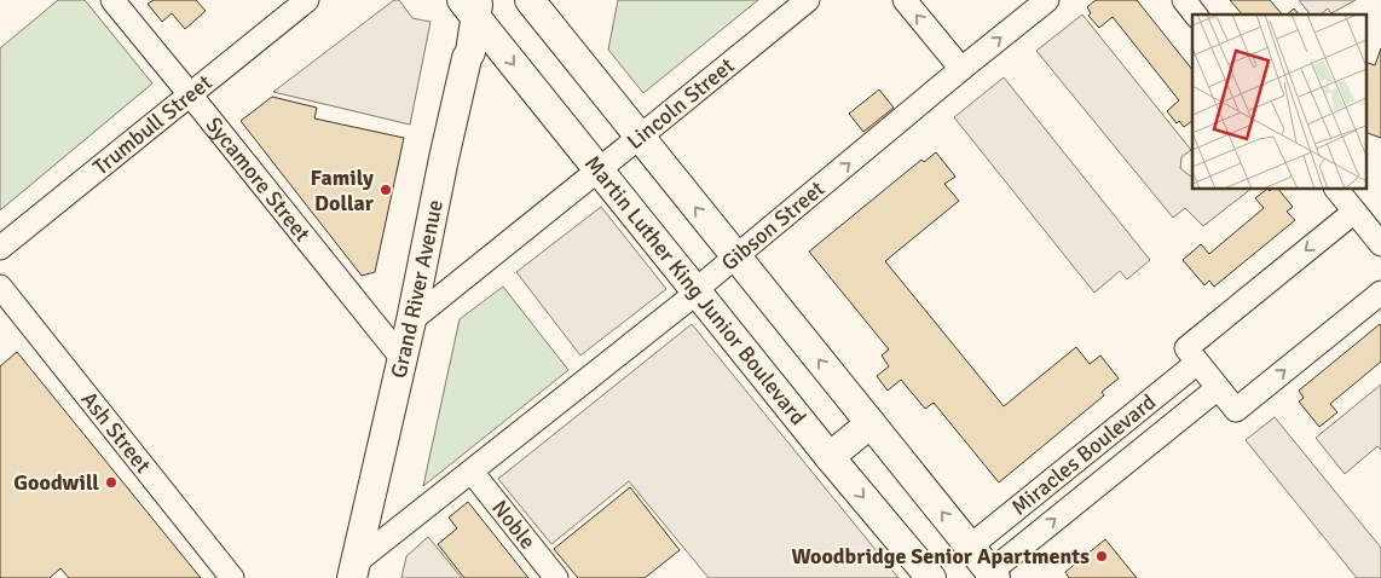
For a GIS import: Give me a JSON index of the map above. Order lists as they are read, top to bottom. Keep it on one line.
{"streets":{"main road":["Grand River Avenue","Martin Luther King Junior Boulevard"],"street":["Lincoln Street","Trumbull Street","Sycamore Street","Gibson Street","Ash Street","Miracles Boulevard","Noble"]},"crossings":[["Lincoln Street","Grand River Avenue"],["Lincoln Street","Martin Luther King Junior Boulevard"],["Trumbull Street","Sycamore Street"],["Sycamore Street","Grand River Avenue"],["Gibson Street","Grand River Avenue"],["Gibson Street","Martin Luther King Junior Boulevard"],["Gibson Street","Noble"],["Grand River Avenue","Martin Luther King Junior Boulevard"]],"one_way":["Gibson Street"],"places":["Family Dollar","Goodwill","Woodbridge Senior Apartments"]}
